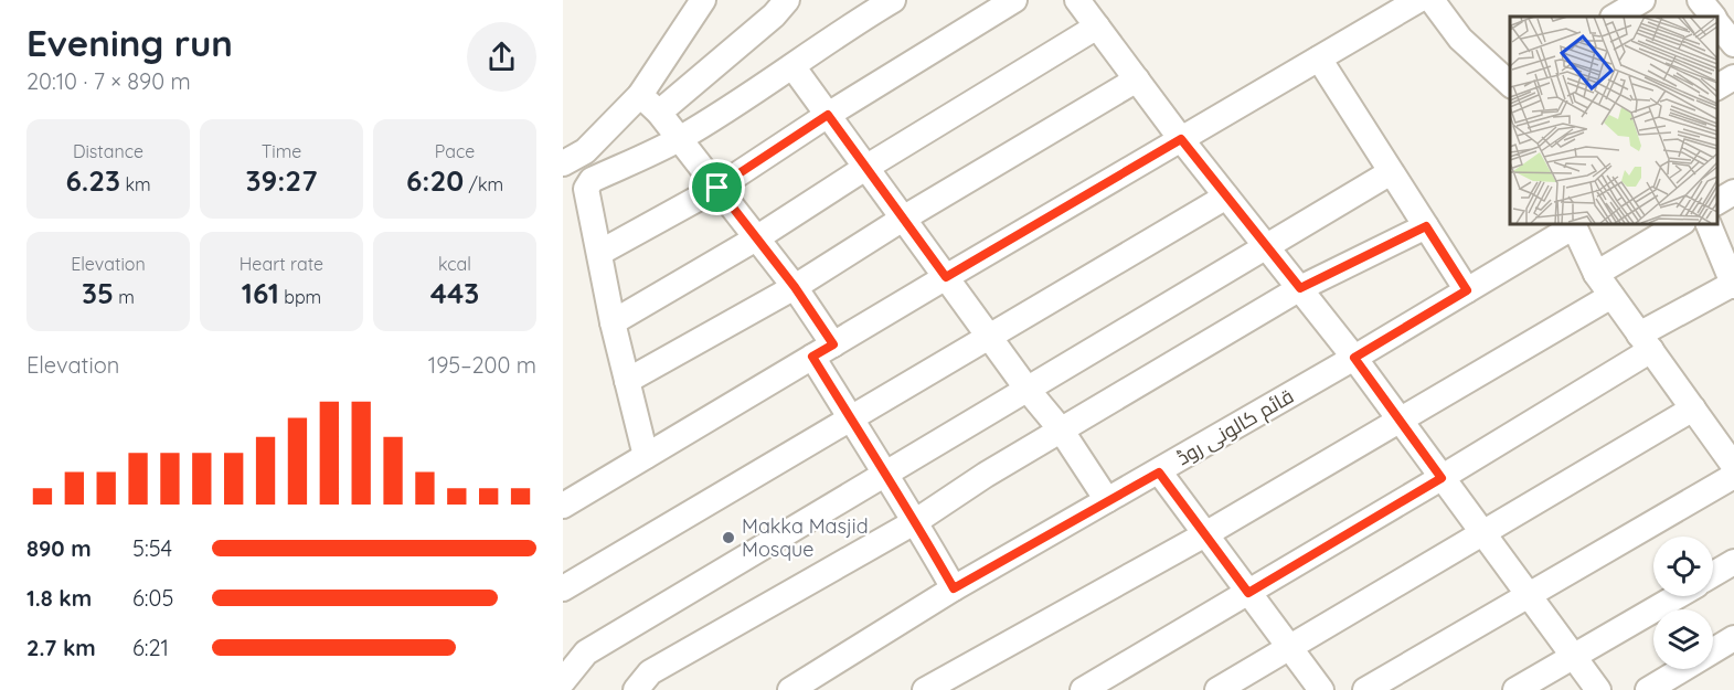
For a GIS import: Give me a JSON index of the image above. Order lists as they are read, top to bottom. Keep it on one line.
{"streets":{"street":["قائم کالونی روڈ"]},"places":["Makka Masjid Mosque"],"page":{"heading":["Evening run","20:10 · 7 × 890 m"],"stats":[["Distance","6.23 km"],["Time","39:27"],["Pace","6:20 /km"],["Elevation","35 m"],["Heart rate","161 bpm"],["kcal","443"]],"chart":["Elevation","195–200 m"],"list":[{"name":"890 m","note":"5:54"},{"name":"1.8 km","note":"6:05"},{"name":"2.7 km","note":"6:21"}]}}
